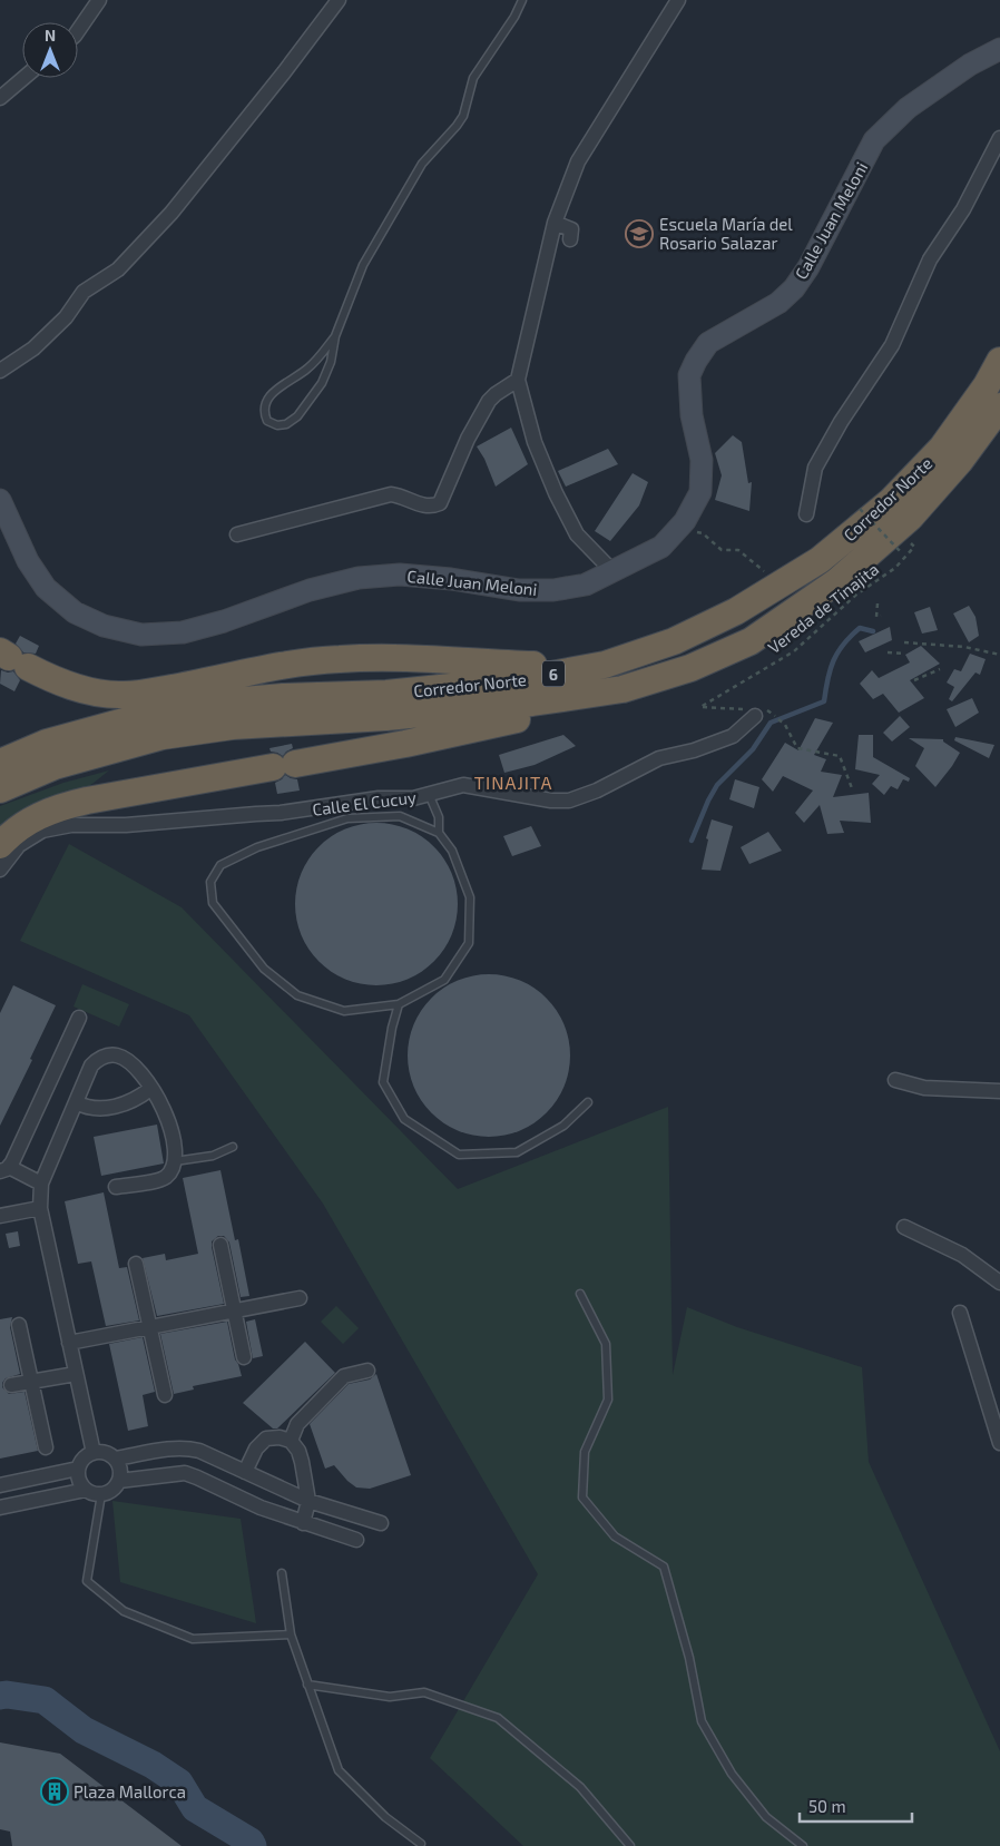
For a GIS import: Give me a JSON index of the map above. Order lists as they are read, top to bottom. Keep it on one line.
{"streets":{"highway":["Corredor Norte","6"],"main road":["Calle Juan Meloni"],"street":["Calle El Cucuy"],"path":["Vereda de Tinajita"]},"crossings":[["Vereda de Tinajita","Calle El Cucuy"]],"districts":["TINAJITA"],"places":{"school or university":["Escuela María del Rosario Salazar"],"building":["Plaza Mallorca"]},"scale_bar":"50 m","north":"top"}
